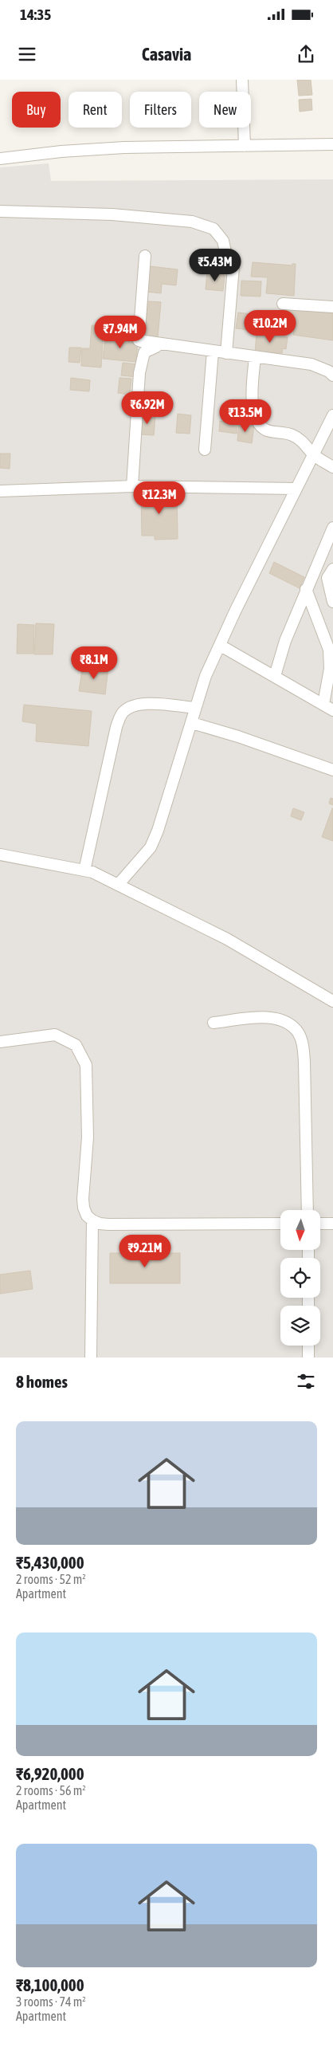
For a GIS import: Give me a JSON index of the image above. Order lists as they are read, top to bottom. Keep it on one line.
{"north":"bottom","page":{"status":"14:35","header":"Casavia","chip":["Buy","Rent","Filters","New"],"price":["₹5.43M","₹10.2M","₹7.94M","₹6.92M","₹13.5M","₹12.3M","₹8.1M","₹9.21M"],"heading":"8 homes","list":[{"name":"₹5,430,000","note":"2 rooms · 52 m² · Apartment"},{"name":"₹6,920,000","note":"2 rooms · 56 m² · Apartment"},{"name":"₹8,100,000","note":"3 rooms · 74 m² · Apartment"}]}}
